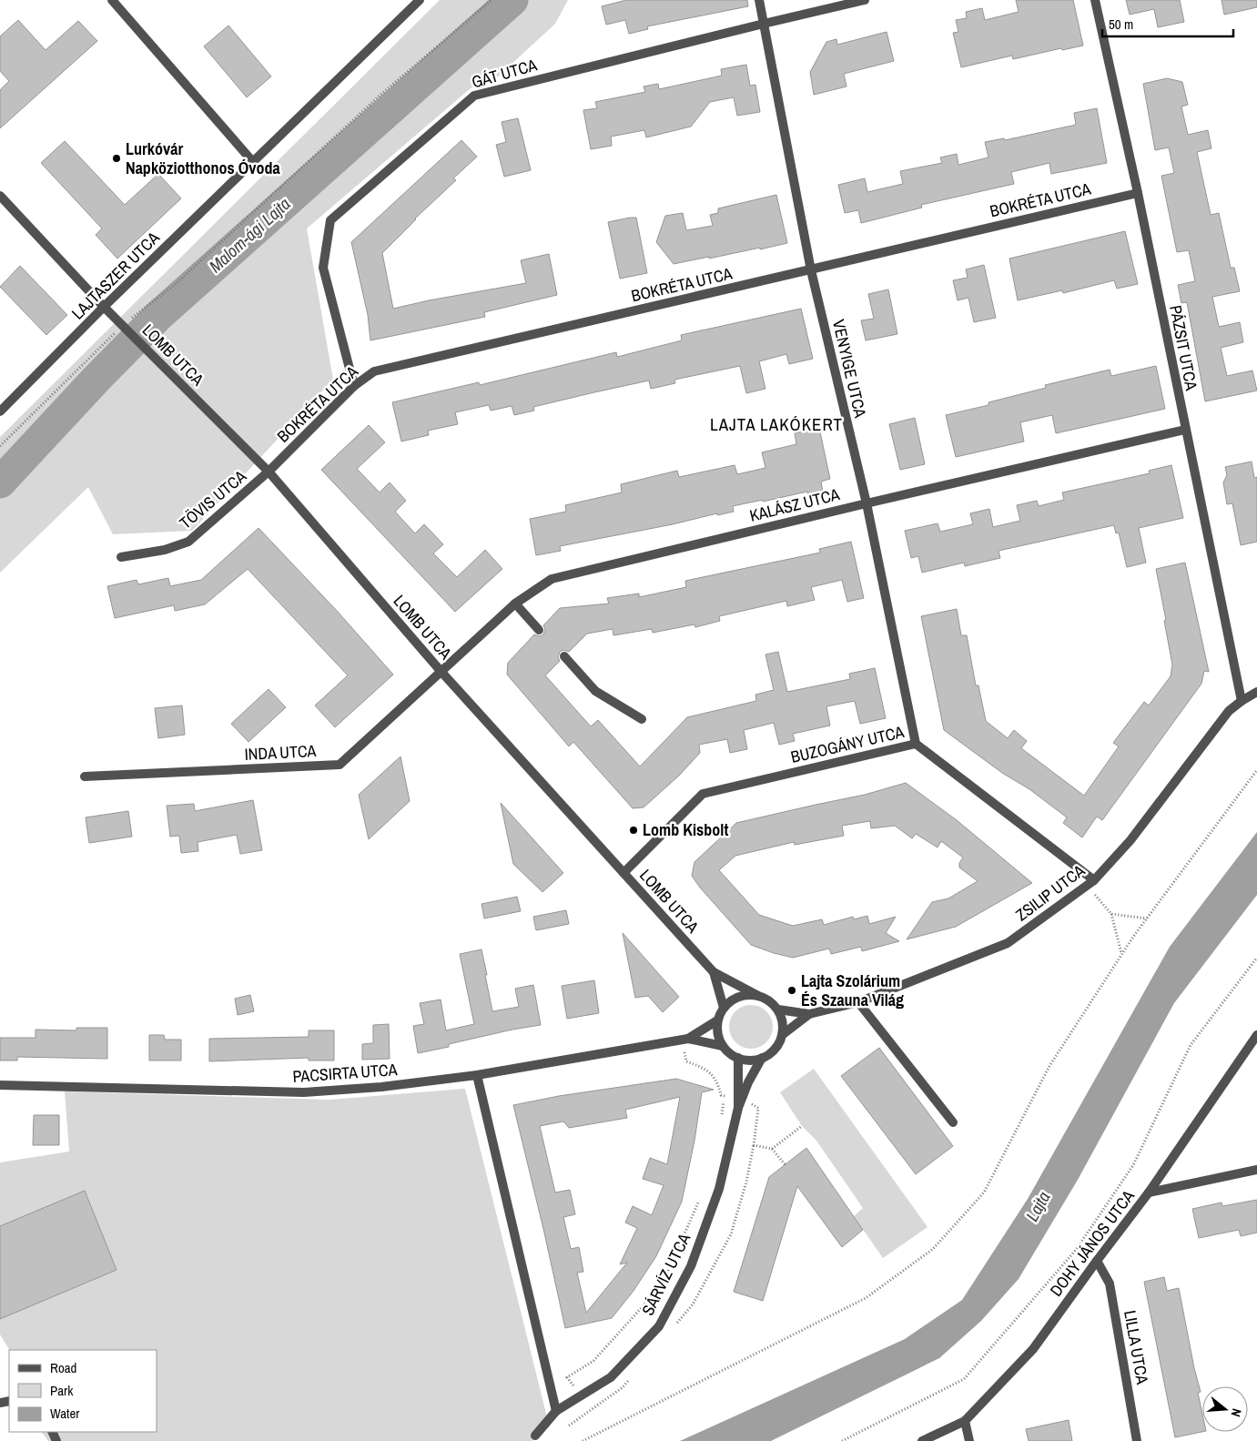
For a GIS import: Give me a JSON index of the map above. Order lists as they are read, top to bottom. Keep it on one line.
{"streets":{"street":["GÁT UTCA","BOKRÉTA UTCA","LAJTASZER UTCA","PÁZSIT UTCA","LOMB UTCA","VENYIGE UTCA","TÖVIS UTCA","KALÁSZ UTCA","BUZOGÁNY UTCA","INDA UTCA","ZSILIP UTCA","PACSIRTA UTCA","DOHY JÁNOS UTCA","SÁRVÍZ UTCA","LILLA UTCA"]},"crossings":[["GÁT UTCA","BOKRÉTA UTCA"],["GÁT UTCA","VENYIGE UTCA"],["BOKRÉTA UTCA","PÁZSIT UTCA"],["BOKRÉTA UTCA","LOMB UTCA"],["BOKRÉTA UTCA","VENYIGE UTCA"],["BOKRÉTA UTCA","TÖVIS UTCA"],["LAJTASZER UTCA","LOMB UTCA"],["PÁZSIT UTCA","KALÁSZ UTCA"],["PÁZSIT UTCA","ZSILIP UTCA"],["LOMB UTCA","TÖVIS UTCA"],["LOMB UTCA","KALÁSZ UTCA"],["LOMB UTCA","BUZOGÁNY UTCA"],["LOMB UTCA","INDA UTCA"],["VENYIGE UTCA","KALÁSZ UTCA"],["VENYIGE UTCA","BUZOGÁNY UTCA"],["KALÁSZ UTCA","INDA UTCA"],["BUZOGÁNY UTCA","ZSILIP UTCA"],["DOHY JÁNOS UTCA","LILLA UTCA"]],"districts":["LAJTA LAKÓKERT"],"water":["Malom-ági Lajta","Lajta"],"places":["Lurkóvár Napköziotthonos Óvoda","Lomb Kisbolt","Lajta Szolárium És Szauna Világ"],"legend":["Road","Park","Water"],"scale_bar":"50 m","north":"right"}
